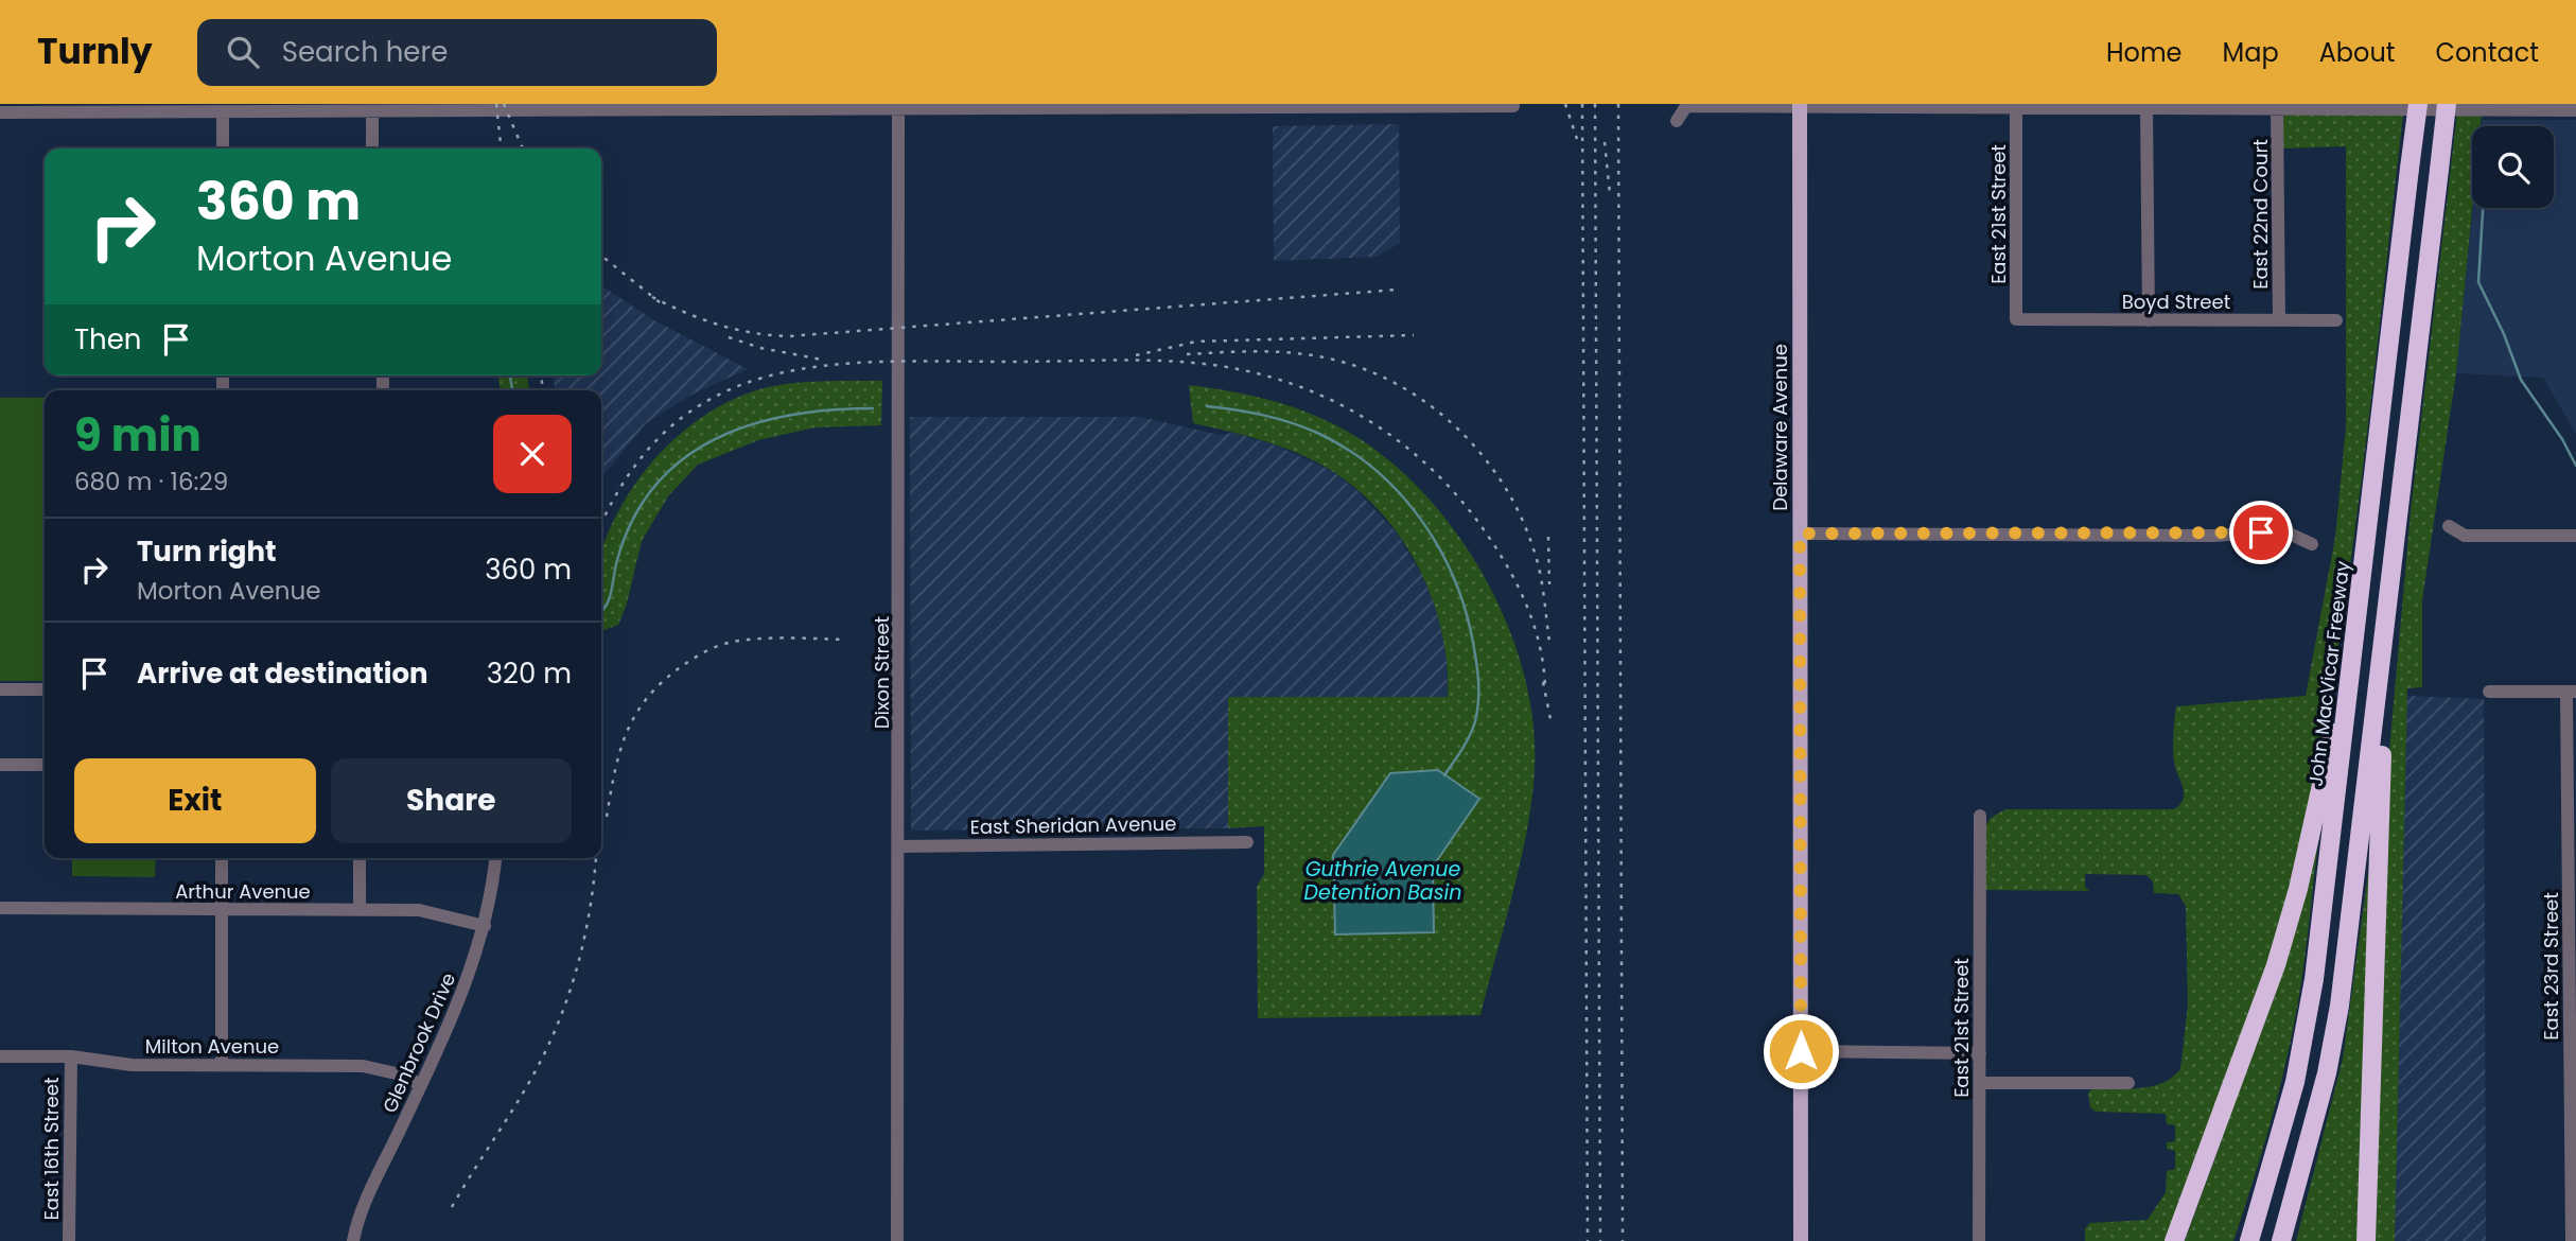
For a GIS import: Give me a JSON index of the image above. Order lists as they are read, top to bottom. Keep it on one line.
{"streets":{"highway":["John MacVicar Freeway"],"main road":["Delaware Avenue"],"street":["East 21st Street","East 22nd Court","Boyd Street","Dixon Street","East Sheridan Avenue","Arthur Avenue","East 23rd Street","Glenbrook Drive","Milton Avenue","East 16th Street"]},"crossings":[["East 21st Street","Boyd Street"],["East 22nd Court","Boyd Street"],["Dixon Street","East Sheridan Avenue"],["Arthur Avenue","Glenbrook Drive"],["Glenbrook Drive","Milton Avenue"],["Milton Avenue","East 16th Street"]],"water":["Guthrie Avenue Detention Basin"],"page":{"header":"Turnly","search":"Search here","nav":["Home","Map","About","Contact"],"turn":["360 m","Morton Avenue"],"then":"Then","heading":["9 min","680 m · 16:29"],"list":[{"name":"Turn right","note":"Morton Avenue","value":"360 m"},{"name":"Arrive at destination","value":"320 m"}],"buttons":["Exit","Share"]}}
